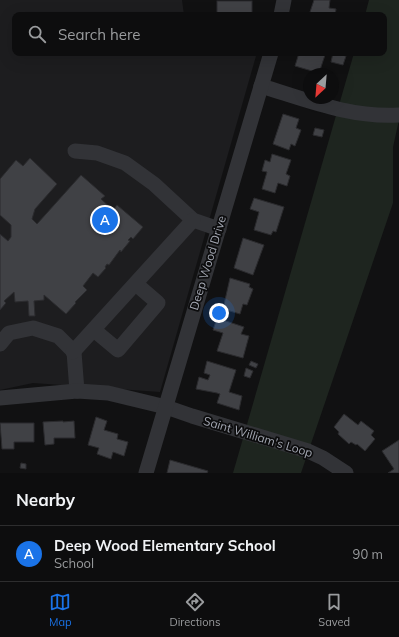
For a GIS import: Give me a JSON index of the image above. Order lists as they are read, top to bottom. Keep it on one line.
{"streets":{"street":["Deep Wood Drive","Saint William's Loop"]},"crossings":[["Deep Wood Drive","Saint William's Loop"]],"north":"bottom left","page":{"search":"Search here","pins":"A","heading":"Nearby","list":[{"mark":"A","name":"Deep Wood Elementary School","note":"School","value":"90 m"}],"nav":["Map","Directions","Saved"]}}
